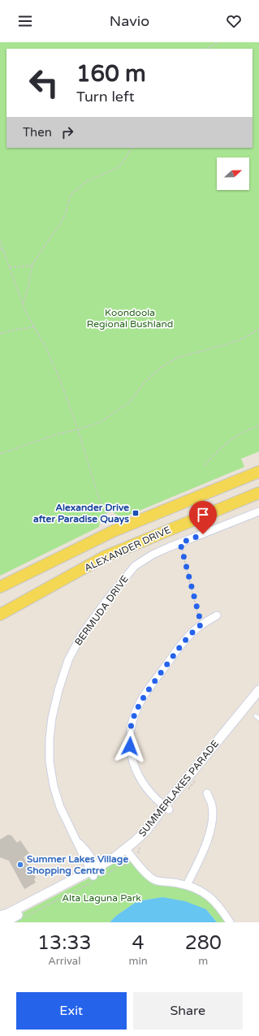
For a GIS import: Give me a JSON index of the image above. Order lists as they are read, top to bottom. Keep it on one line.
{"streets":{"main road":["ALEXANDER DRIVE"],"street":["BERMUDA DRIVE","SUMMERLAKES PARADE"]},"crossings":[["BERMUDA DRIVE","SUMMERLAKES PARADE"]],"parks":["Koondoola Regional Bushland","Alta Laguna Park"],"places":{"transit":["Alexander Drive after Paradise Quays"],"other":["Summer Lakes Village Shopping Centre"]},"north":"right","page":{"header":"Navio","turn":["160 m","Turn left"],"then":"Then","eta":["13:33","Arrival","4","min","280","m"],"buttons":["Exit","Share"]}}
